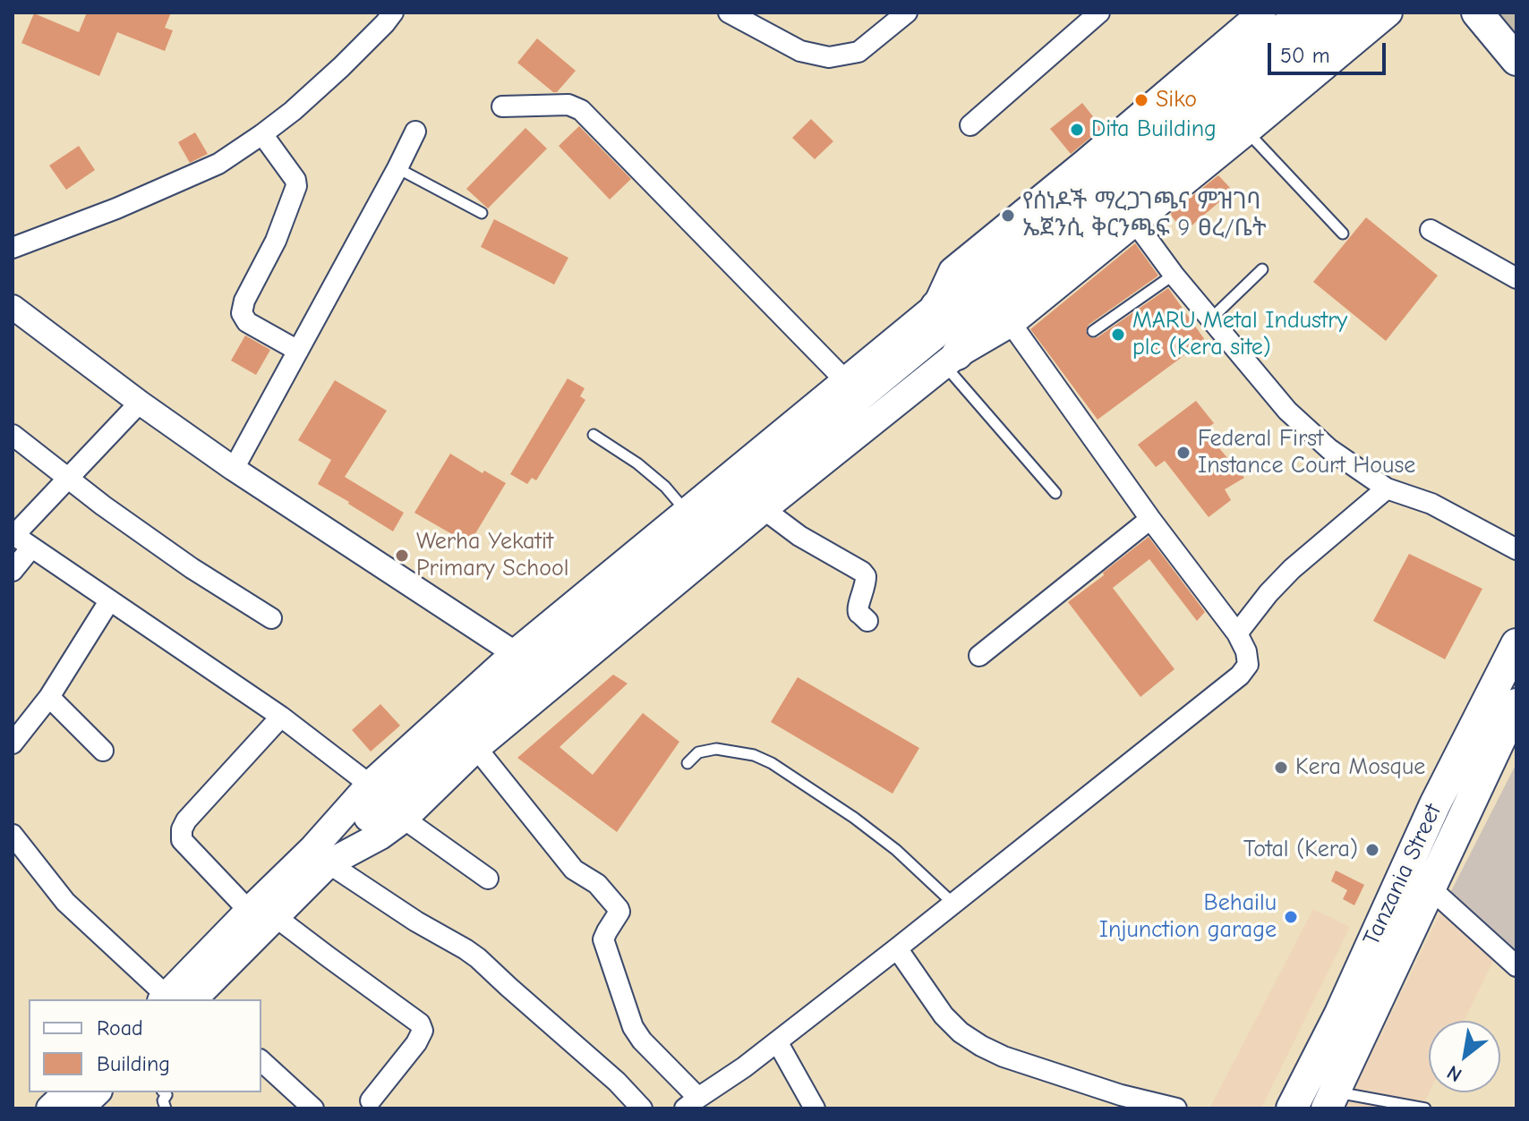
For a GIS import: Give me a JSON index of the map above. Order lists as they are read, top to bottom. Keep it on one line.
{"streets":{"main road":["Tanzania Street"]},"places":["Siko","Dita Building","የሰነዶች ማረጋገጫና ምዝገባ ኤጀንሲ ቅርንጫፍ 9 ፀረ/ቤት","MARU Metal Industry plc (Kera site)","Federal First Instance Court House","Werha Yekatit Primary School","Kera Mosque","Total (Kera)","Behailu Injunction garage"],"legend":["Road","Building"],"scale_bar":"50 m","north":"bottom left"}
